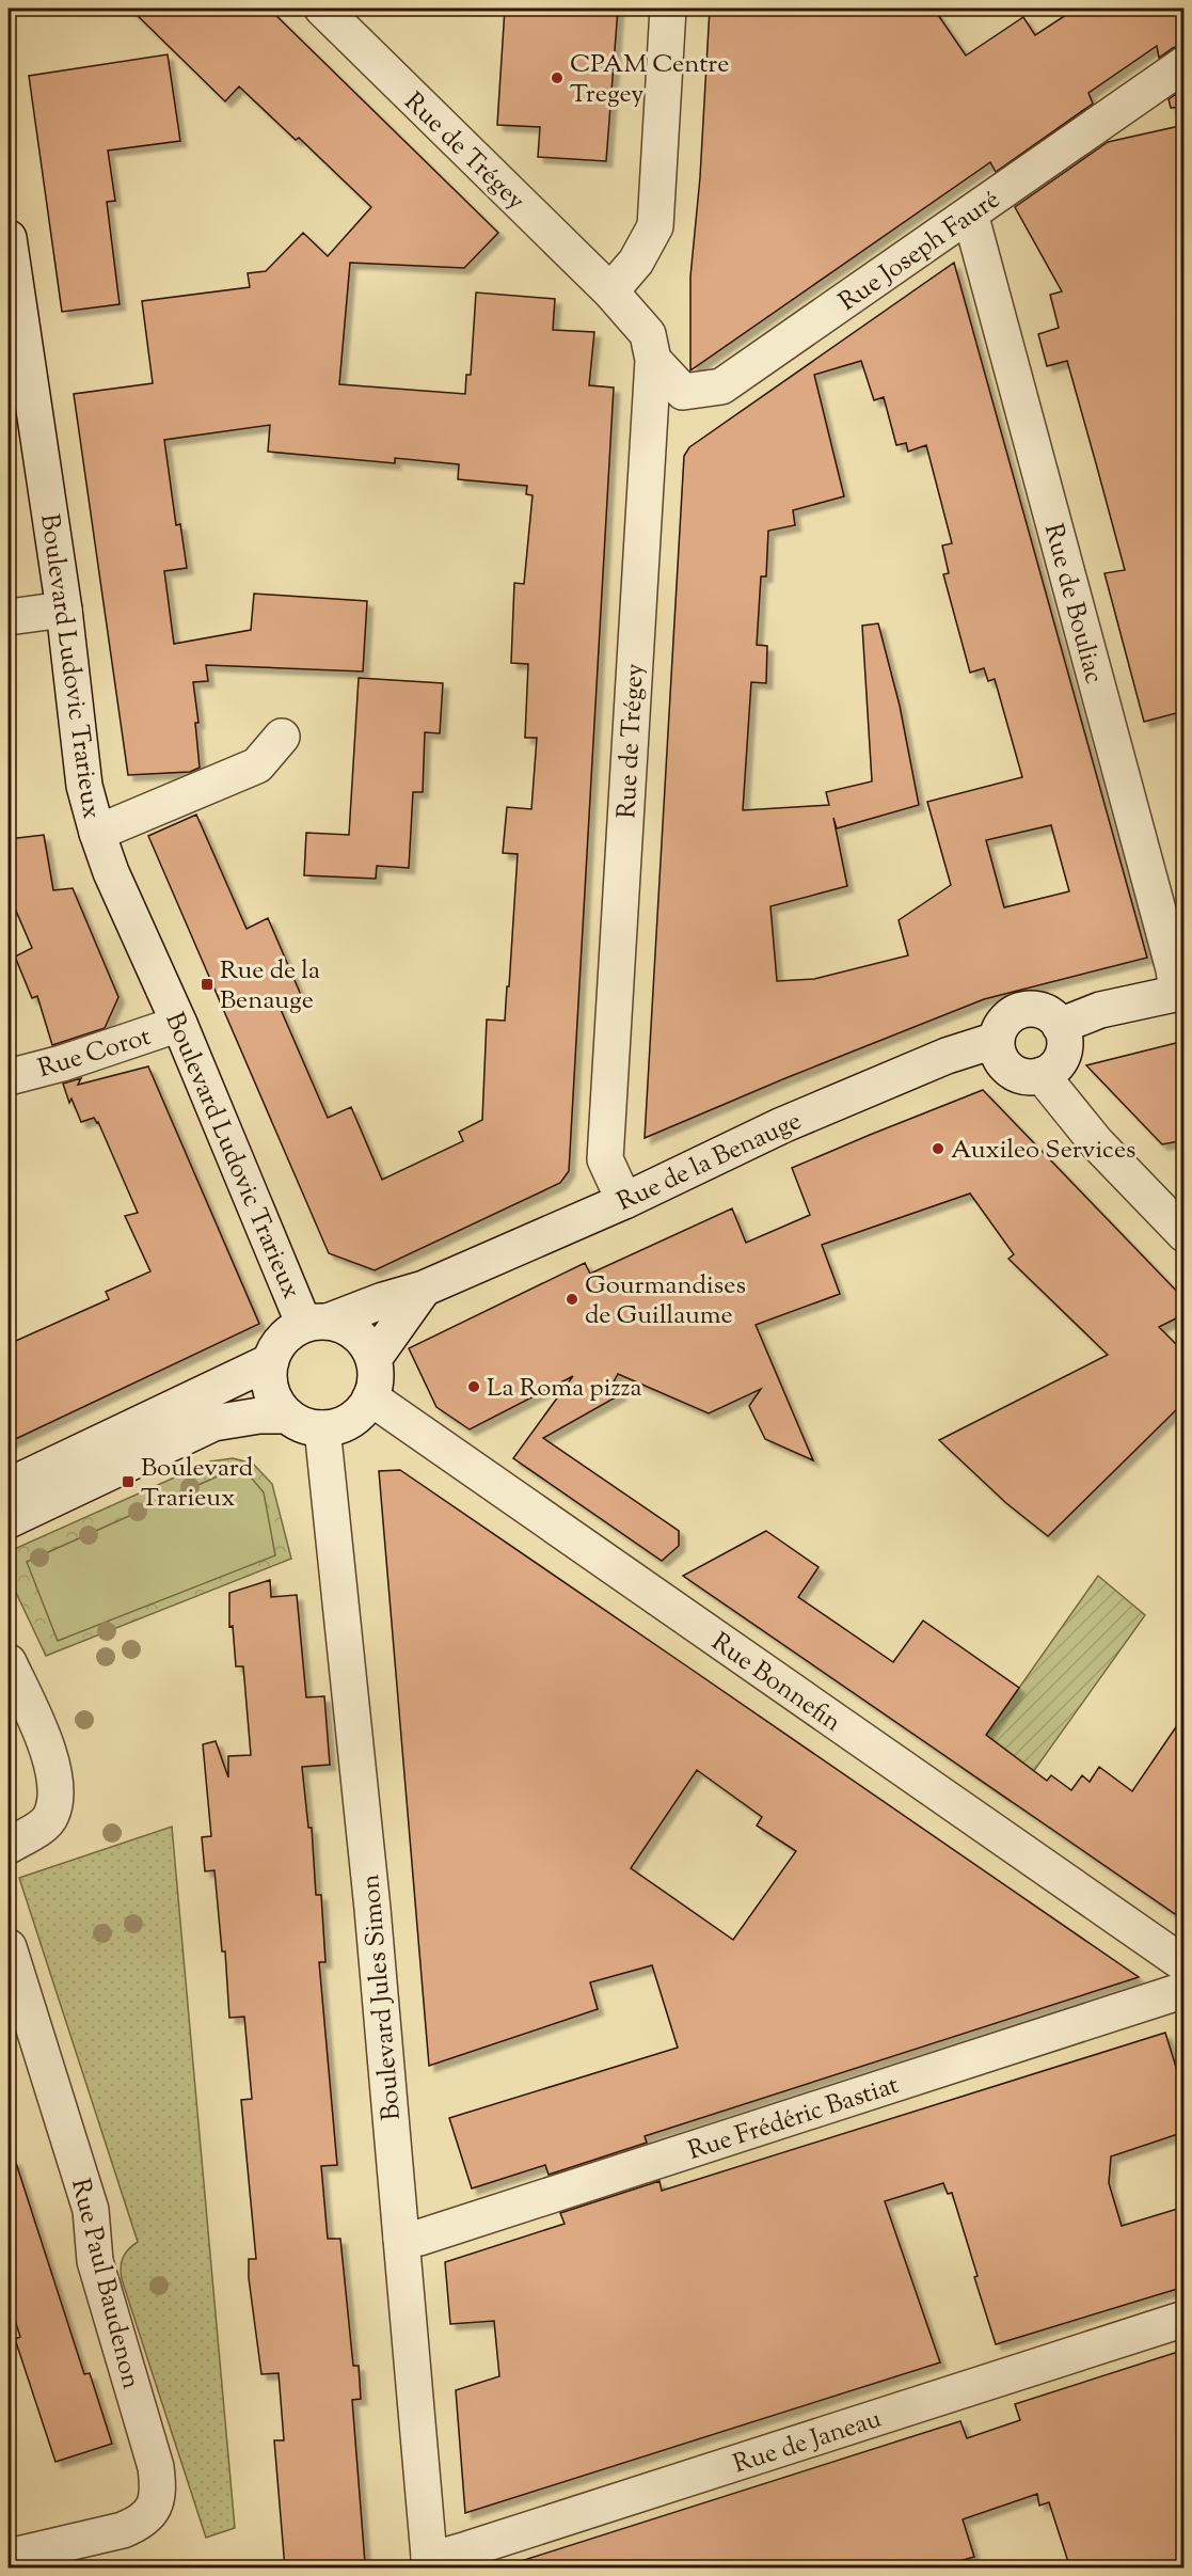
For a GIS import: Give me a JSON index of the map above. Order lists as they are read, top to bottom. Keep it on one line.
{"streets":{"street":["Rue de Trégey","Rue Joseph Fauré","Rue de Bouliac","Boulevard Ludovic Trarieux","Rue Corot","Rue de la Benauge","Rue Bonnefin","Boulevard Jules Simon","Rue Frédéric Bastiat","Rue Paul Baudenon","Rue de Janeau"]},"crossings":[["Rue de Trégey","Rue Joseph Fauré"],["Rue de Trégey","Rue de la Benauge"],["Rue Joseph Fauré","Rue de Bouliac"],["Boulevard Ludovic Trarieux","Rue Corot"],["Boulevard Ludovic Trarieux","Rue de la Benauge"],["Boulevard Ludovic Trarieux","Rue Bonnefin"],["Boulevard Ludovic Trarieux","Boulevard Jules Simon"],["Rue de la Benauge","Rue Bonnefin"],["Rue de la Benauge","Boulevard Jules Simon"],["Rue Bonnefin","Boulevard Jules Simon"],["Boulevard Jules Simon","Rue Frédéric Bastiat"],["Boulevard Jules Simon","Rue de Janeau"]],"places":{"other":["CPAM Centre Tregey","Auxileo Services","Gourmandises de Guillaume","La Roma pizza"],"transit":["Rue de la Benauge","Boulevard Trarieux"]}}
